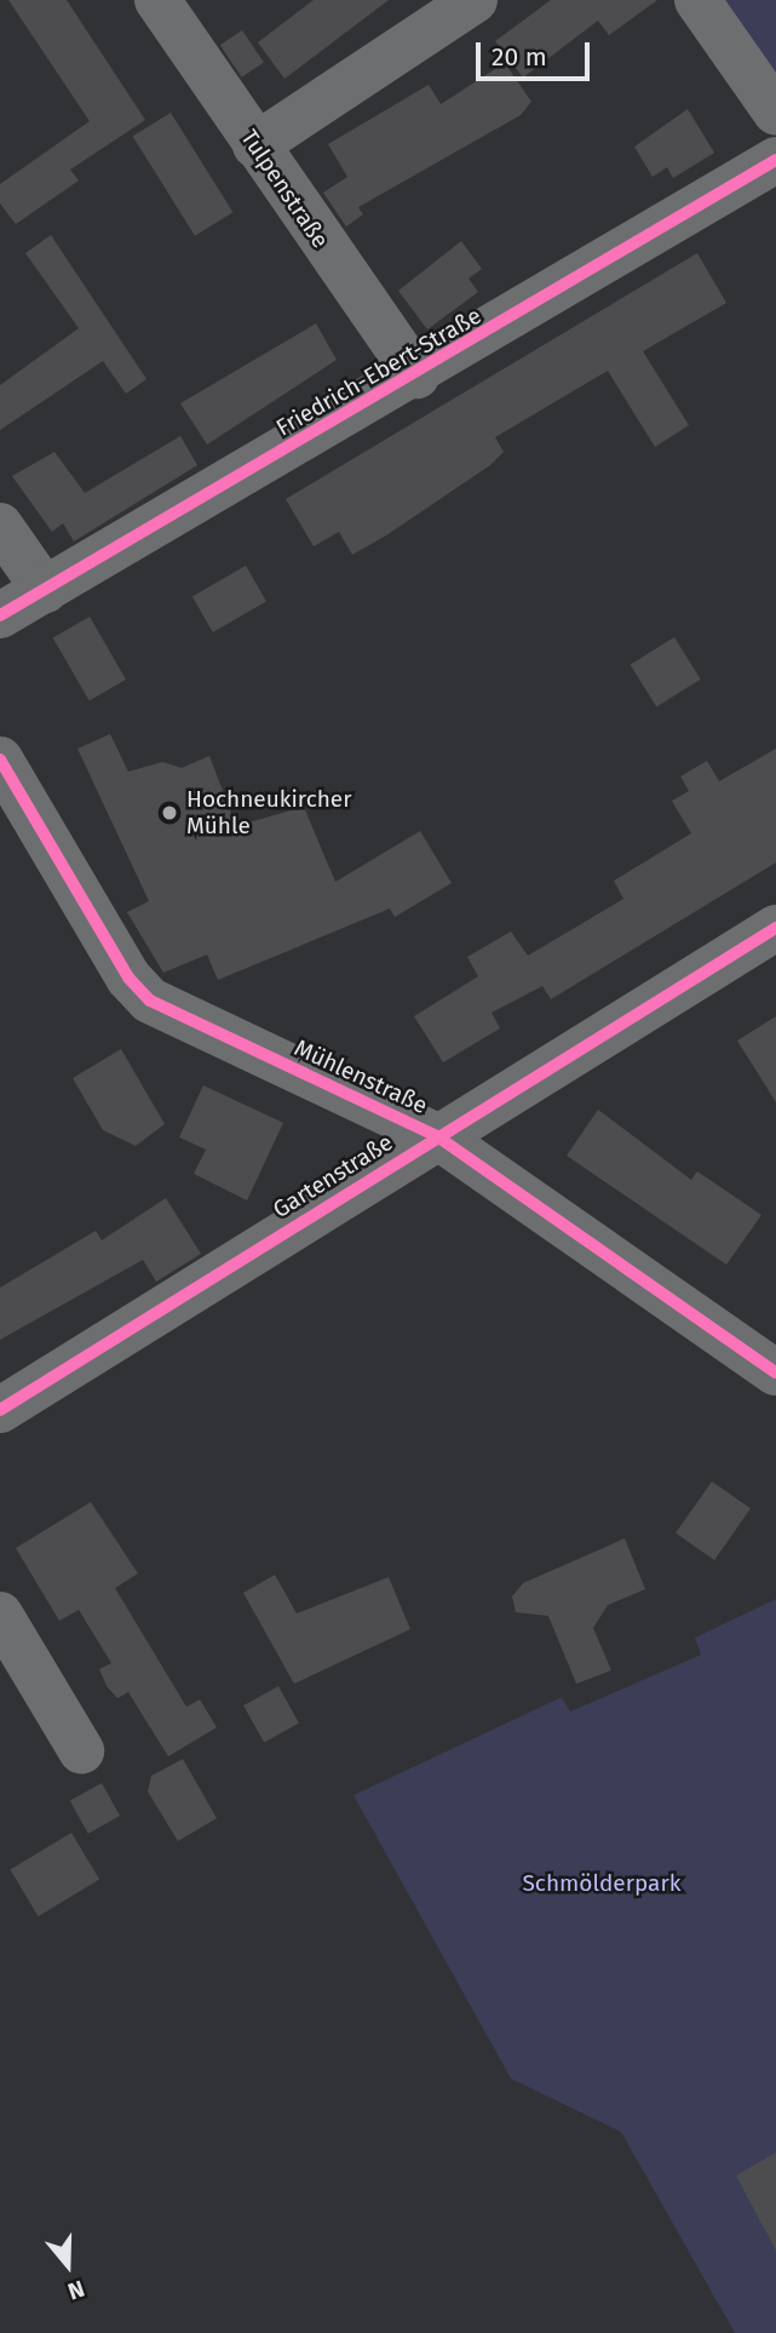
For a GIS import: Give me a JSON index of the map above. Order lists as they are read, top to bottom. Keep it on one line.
{"streets":{"street":["Tulpenstraße","Friedrich-Ebert-Straße","Mühlenstraße","Gartenstraße"]},"crossings":[["Tulpenstraße","Friedrich-Ebert-Straße"],["Mühlenstraße","Gartenstraße"]],"parks":["Schmölderpark"],"places":["Hochneukircher Mühle"],"scale_bar":"20 m","north":"bottom"}
